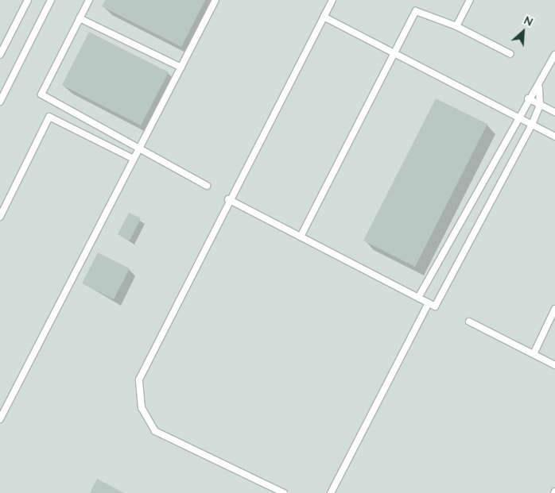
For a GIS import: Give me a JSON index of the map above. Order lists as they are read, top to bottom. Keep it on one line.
{"north":"top right"}
